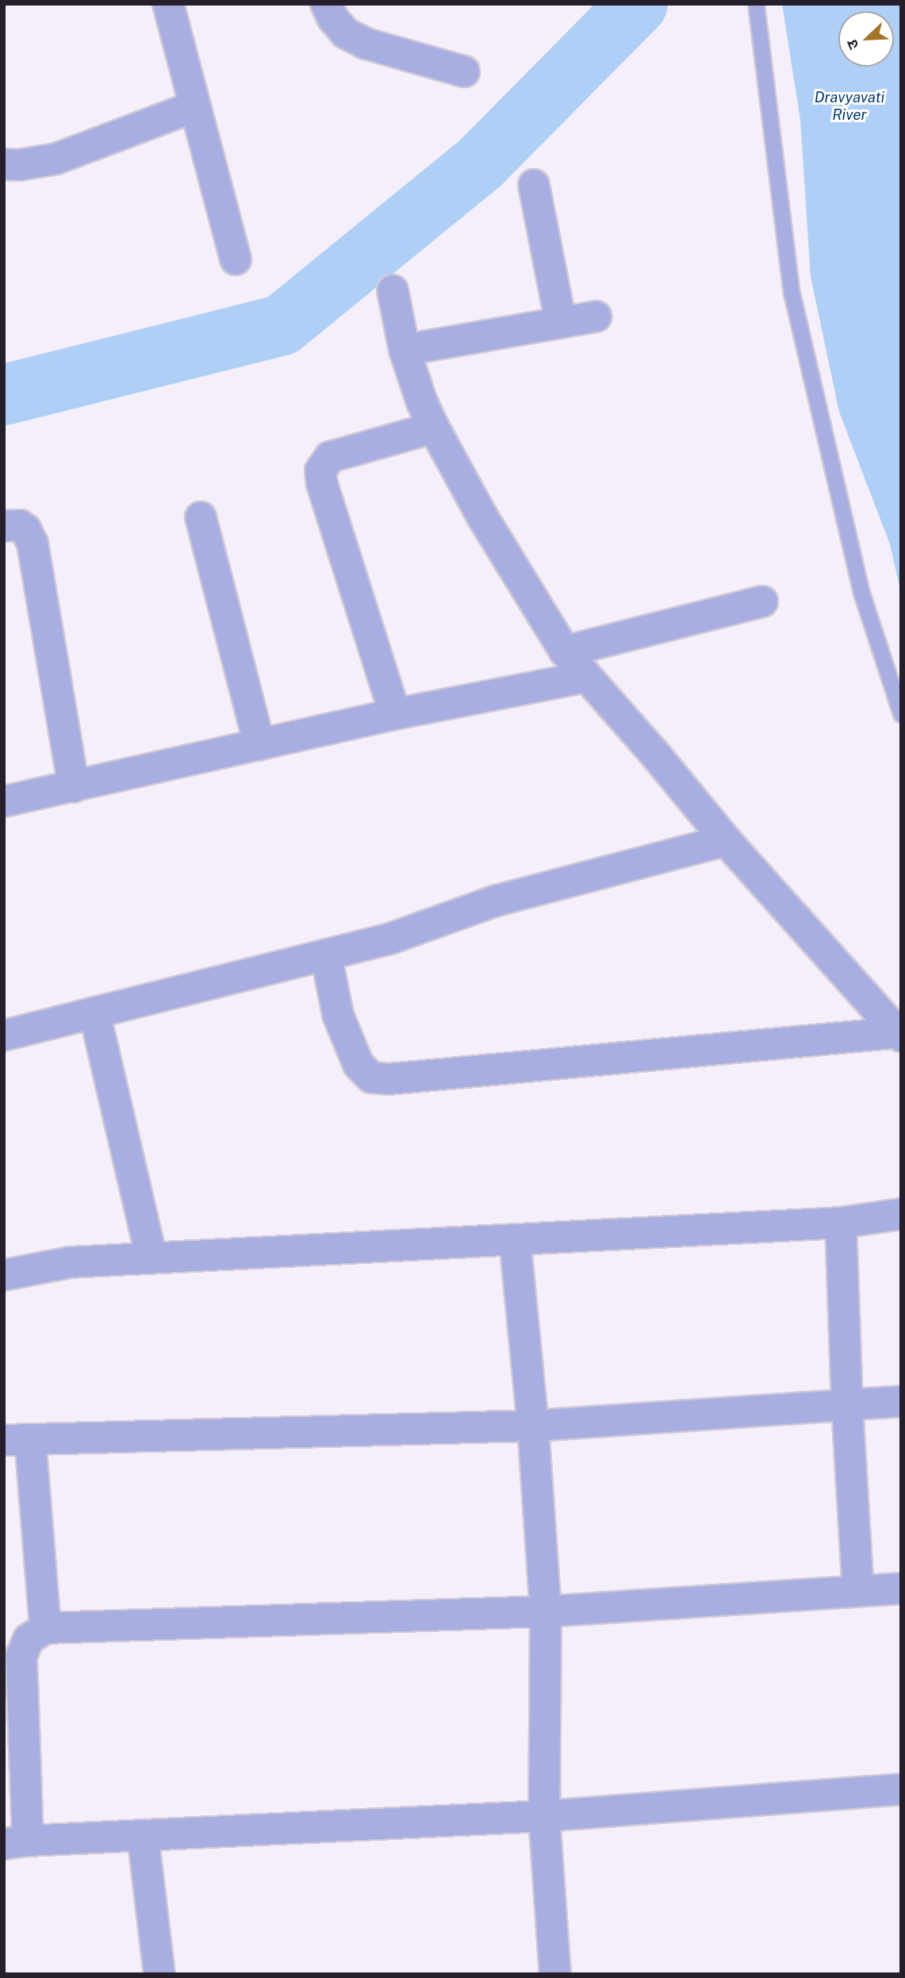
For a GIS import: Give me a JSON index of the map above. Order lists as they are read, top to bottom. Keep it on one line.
{"water":["Dravyavati River"],"north":"bottom left"}
